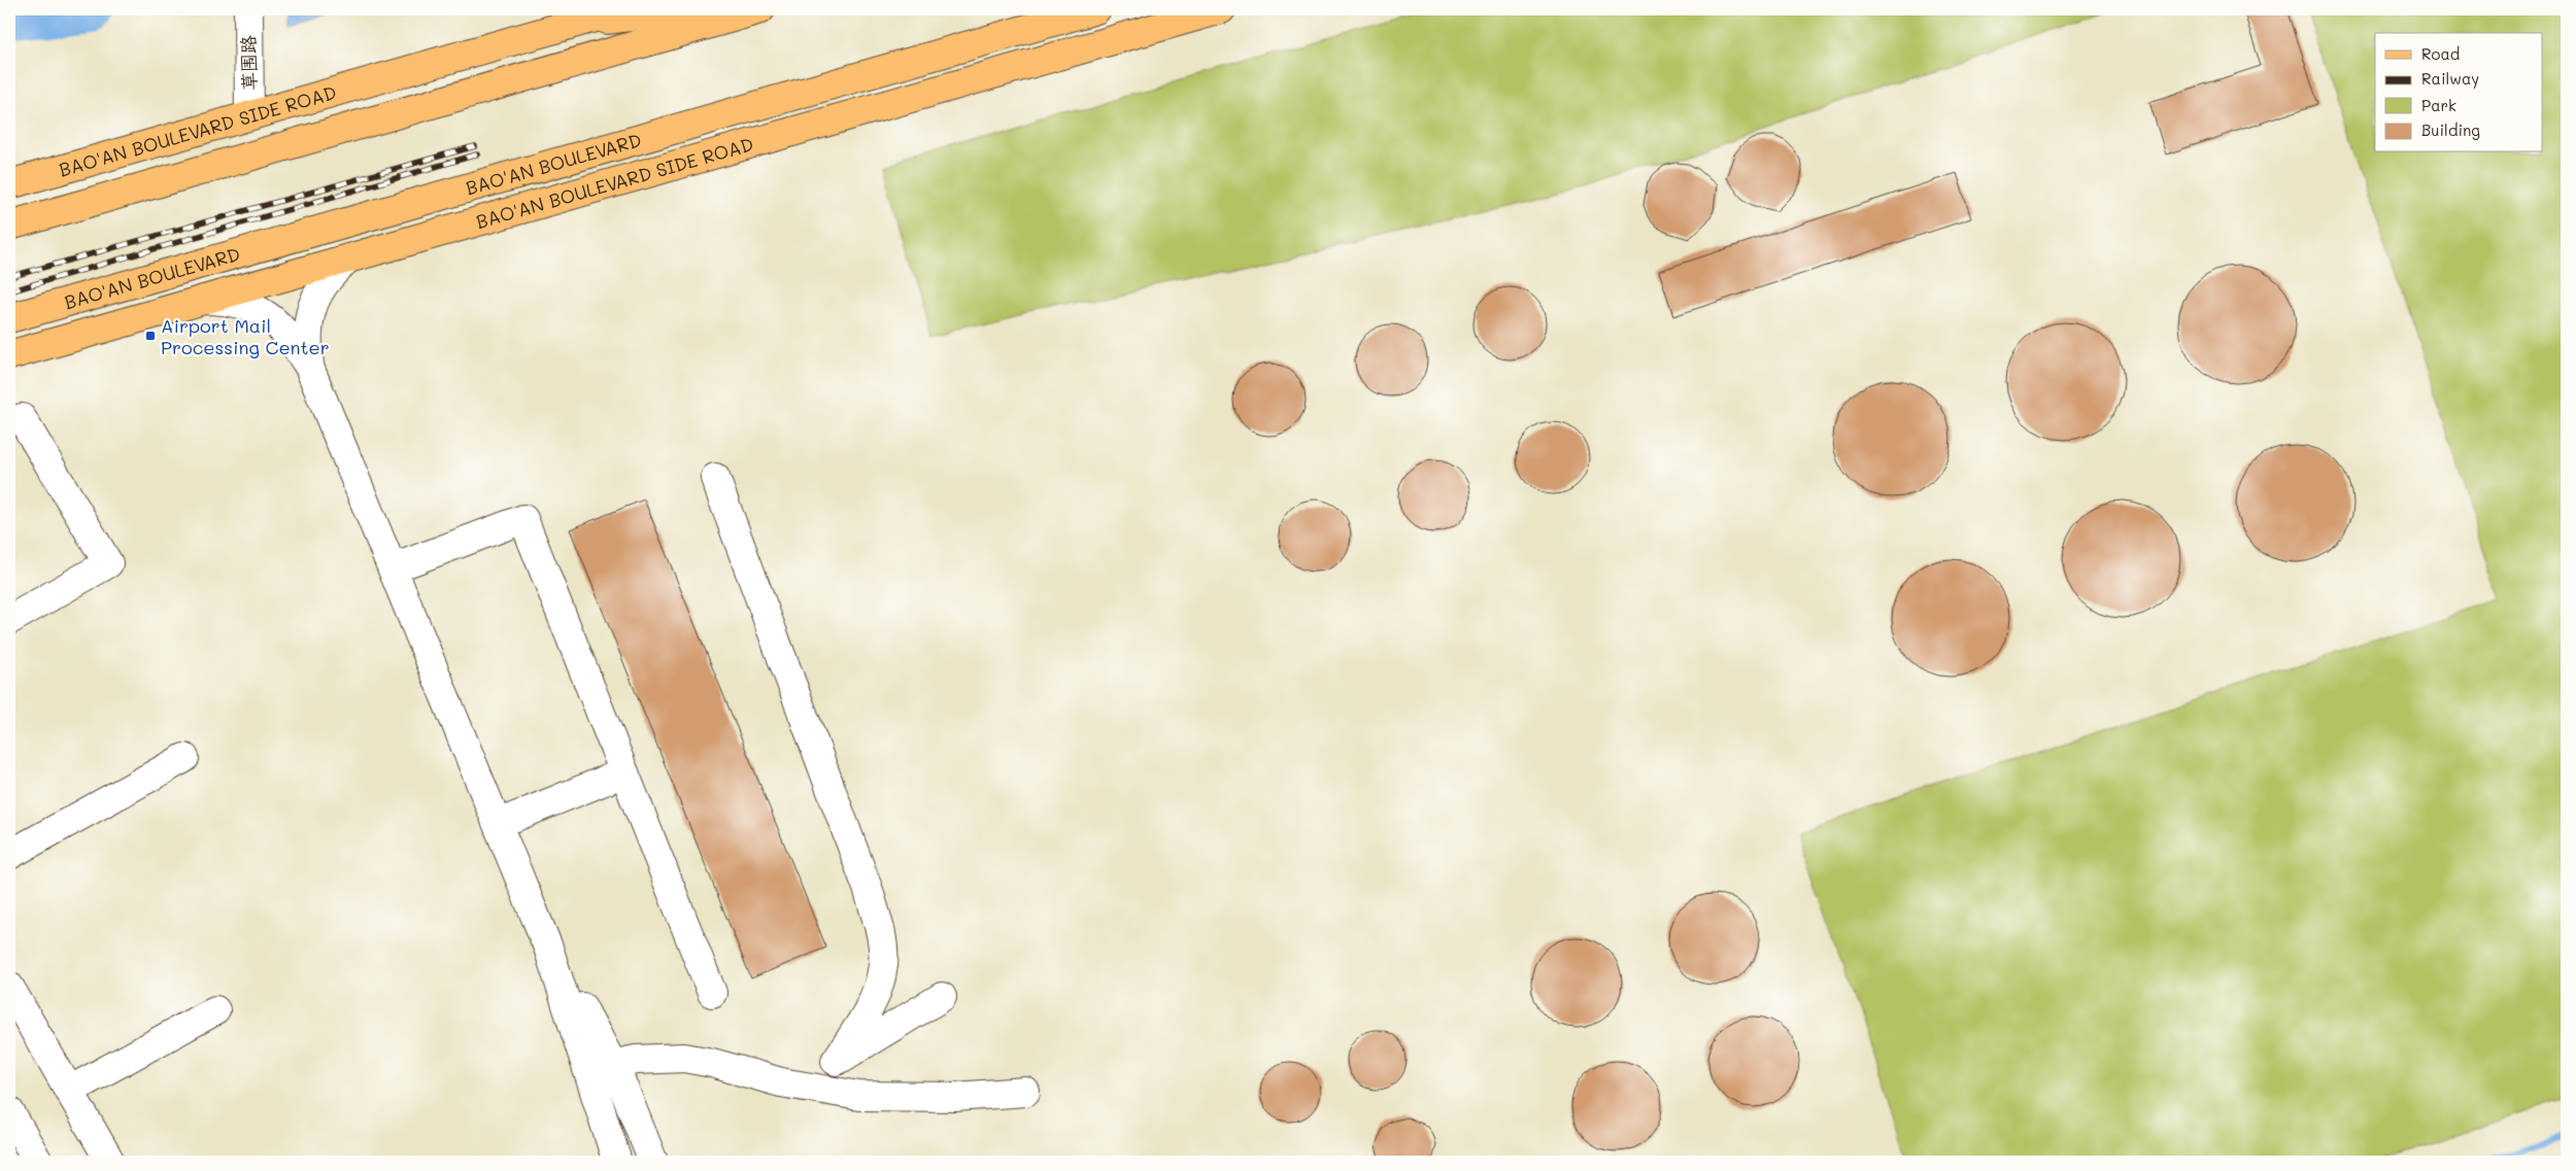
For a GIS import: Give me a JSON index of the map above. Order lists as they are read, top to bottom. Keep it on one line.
{"streets":{"main road":["BAO'AN BOULEVARD SIDE ROAD","BAO'AN BOULEVARD"],"street":["草围路"]},"crossings":[["草围路","BAO'AN BOULEVARD SIDE ROAD"]],"places":{"transit":["Airport Mail Processing Center"]},"legend":["Road","Railway","Park","Building"]}
